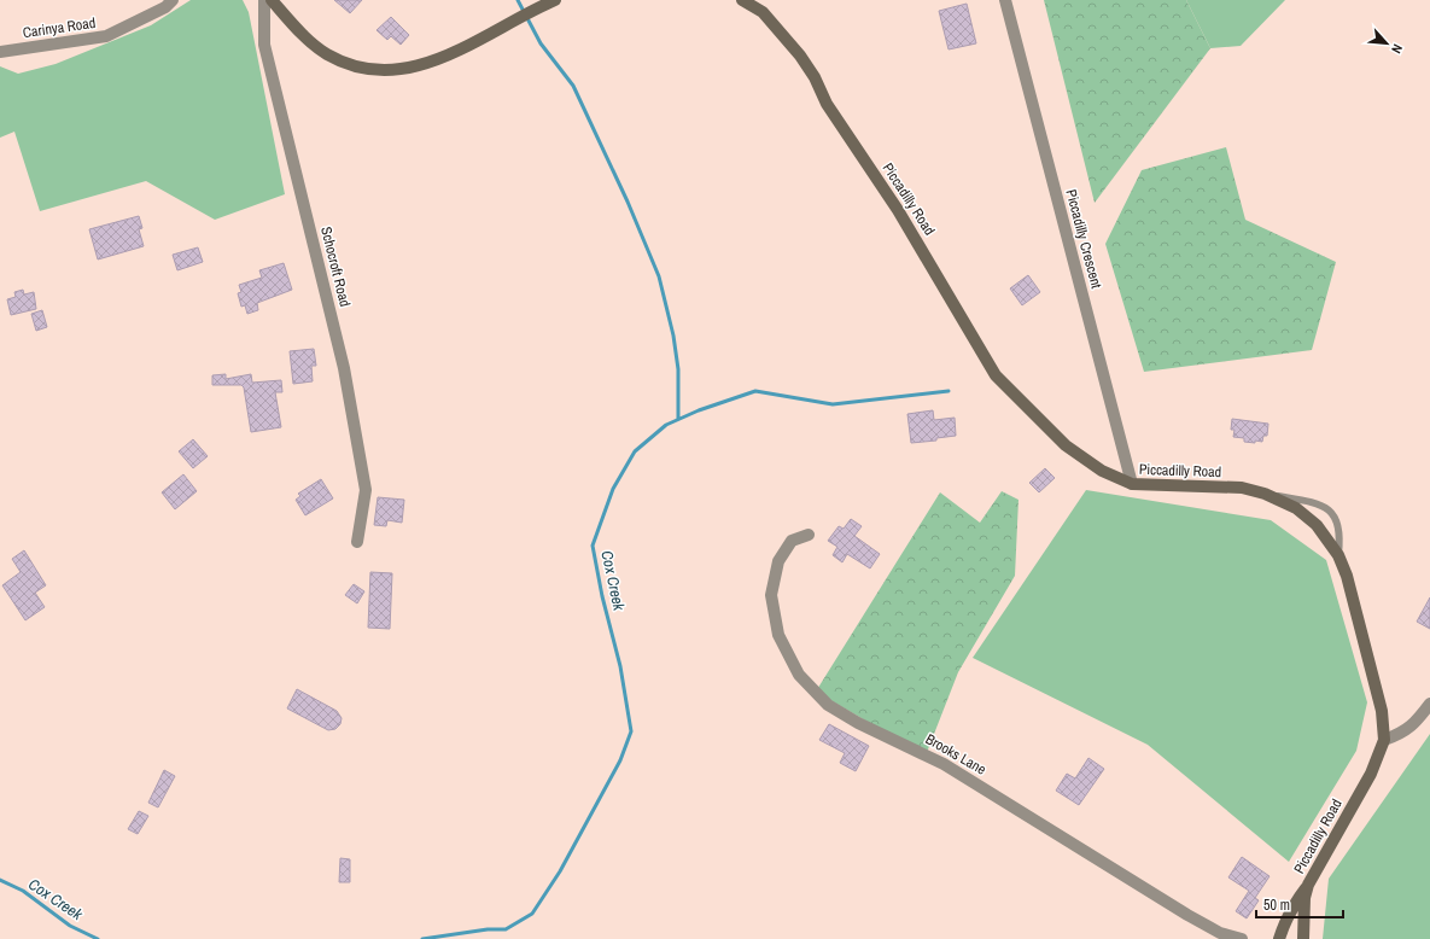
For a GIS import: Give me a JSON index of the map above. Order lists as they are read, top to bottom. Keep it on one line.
{"streets":{"main road":["Piccadilly Road"],"street":["Carinya Road","Piccadilly Crescent","Schocroft Road","Brooks Lane"]},"crossings":[["Piccadilly Road","Piccadilly Crescent"]],"water":["Cox Creek"],"scale_bar":"50 m","north":"bottom right"}
